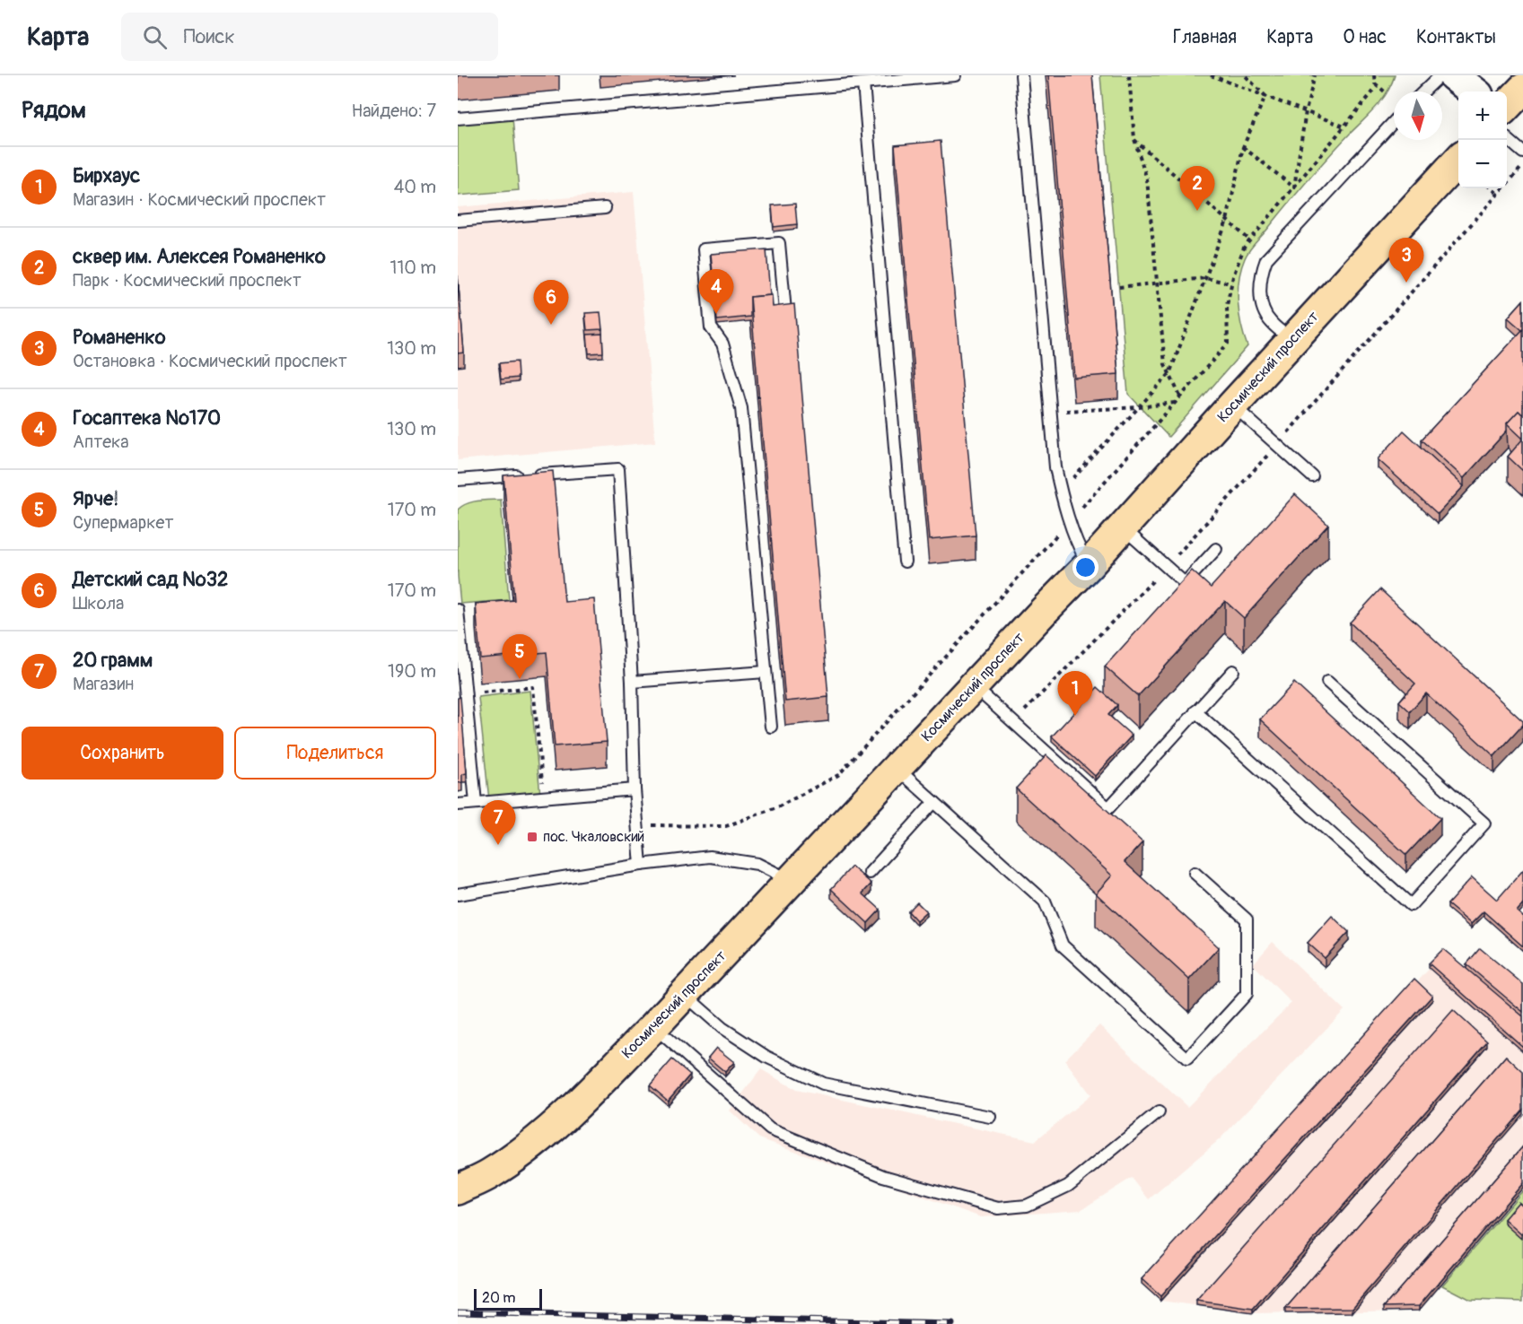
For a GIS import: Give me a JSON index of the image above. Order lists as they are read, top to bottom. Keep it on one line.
{"streets":{"main road":["Космический проспект"]},"places":{"transit":["пос. Чкаловский"]},"scale_bar":"20 m","north":"bottom","page":{"header":"Карта","search":"Поиск","nav":["Главная","Карта","О нас","Контакты"],"heading":["Рядом","Найдено: 7"],"map_buttons":["+","−"],"list":[{"mark":"1","name":"Бирхаус","note":"Магазин · Космический проспект","value":"40 m"},{"mark":"2","name":"сквер им. Алексея Романенко","note":"Парк · Космический проспект","value":"110 m"},{"mark":"3","name":"Романенко","note":"Остановка · Космический проспект","value":"130 m"},{"mark":"4","name":"Госаптека №170","note":"Аптека","value":"130 m"},{"mark":"5","name":"Ярче!","note":"Супермаркет","value":"170 m"},{"mark":"6","name":"Детский сад №32","note":"Школа","value":"170 m"},{"mark":"7","name":"20 грамм","note":"Магазин","value":"190 m"}],"pins":["2","3","4","6","5","1","7"],"buttons":["Сохранить","Поделиться"],"scale":"20 m"}}
